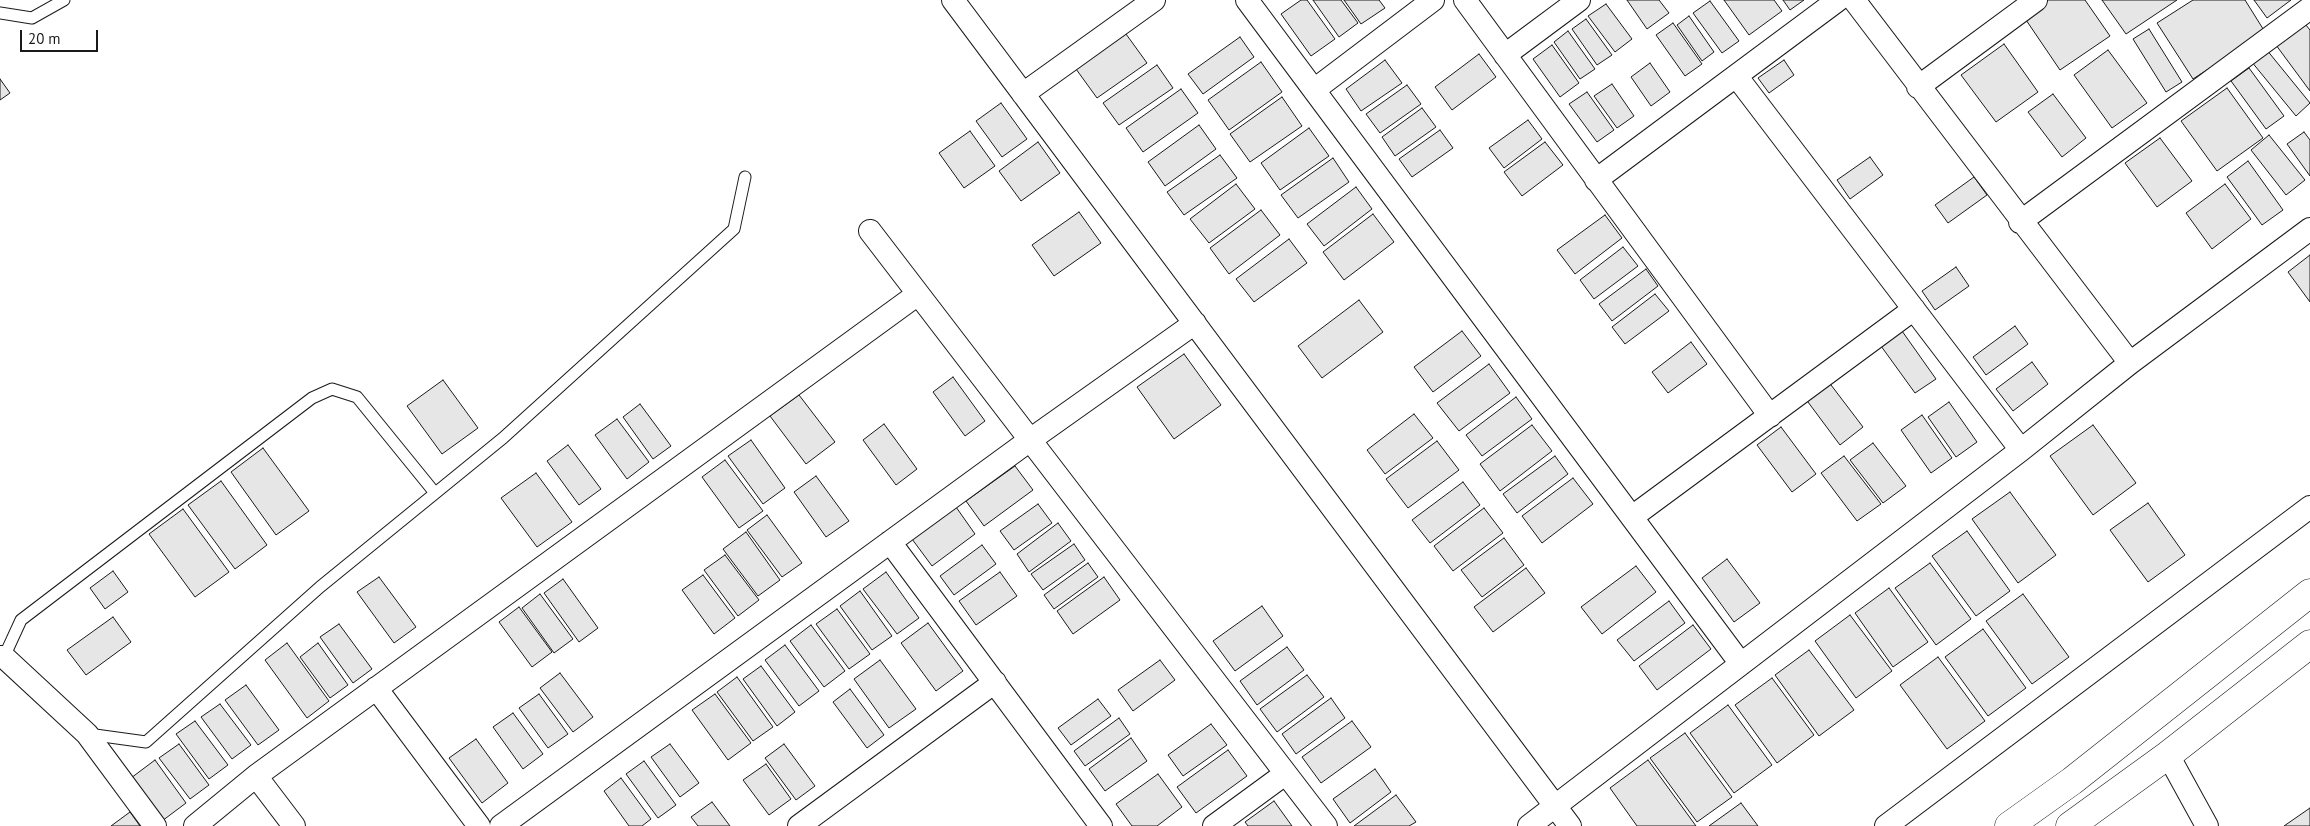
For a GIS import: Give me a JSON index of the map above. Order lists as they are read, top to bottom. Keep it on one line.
{"scale_bar":"20 m"}
